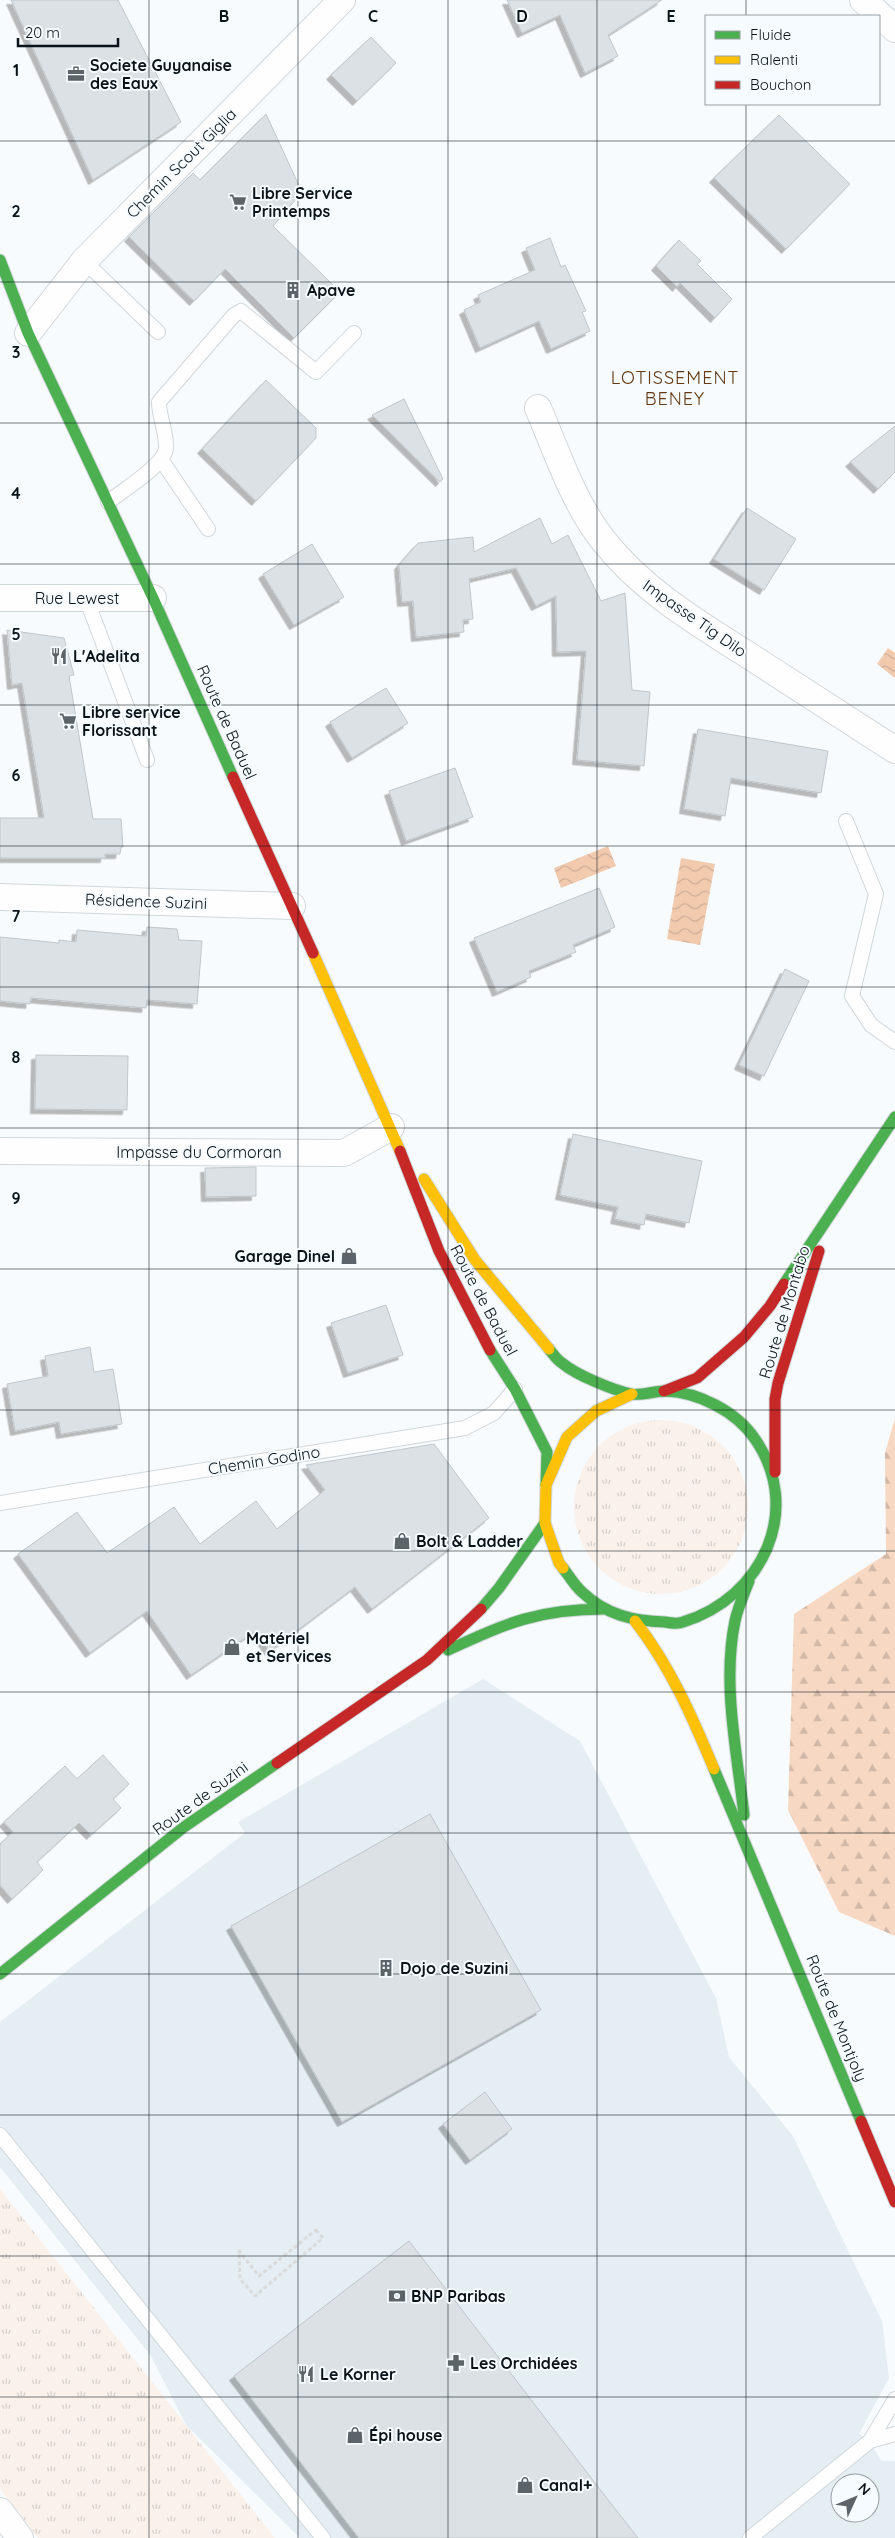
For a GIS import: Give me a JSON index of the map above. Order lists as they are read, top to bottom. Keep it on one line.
{"streets":{"main road":["Route de Baduel","Route de Montabo","Route de Suzini","Route de Montjoly"],"street":["Chemin Scout Giglia","Rue Lewest","Impasse Tig Dilo","Résidence Suzini","Impasse du Cormoran"],"lane":["Chemin Godino"]},"crossings":[["Chemin Scout Giglia","Route de Baduel"],["Rue Lewest","Route de Baduel"],["Route de Baduel","Résidence Suzini"],["Route de Baduel","Impasse du Cormoran"],["Route de Baduel","Chemin Godino"],["Route de Baduel","Route de Suzini"],["Route de Montabo","Route de Montjoly"]],"districts":["LOTISSEMENT BENEY"],"places":{"office":["Societe Guyanaise des Eaux"],"supermarket":["Libre Service Printemps","Libre service Florissant"],"building":["Apave","Dojo de Suzini"],"restaurant":["L'Adelita","Le Korner"],"shop":["Garage Dinel","Bolt & Ladder","Matériel et Services","Épi house","Canal+"],"bank":["BNP Paribas"],"pharmacy":["Les Orchidées"]},"legend":["Fluide","Ralenti","Bouchon"],"scale_bar":"20 m","north":"top right","grid":{"columns":["B","C","D","E"],"rows":["1","2","3","4","5","6","7","8","9"]}}
